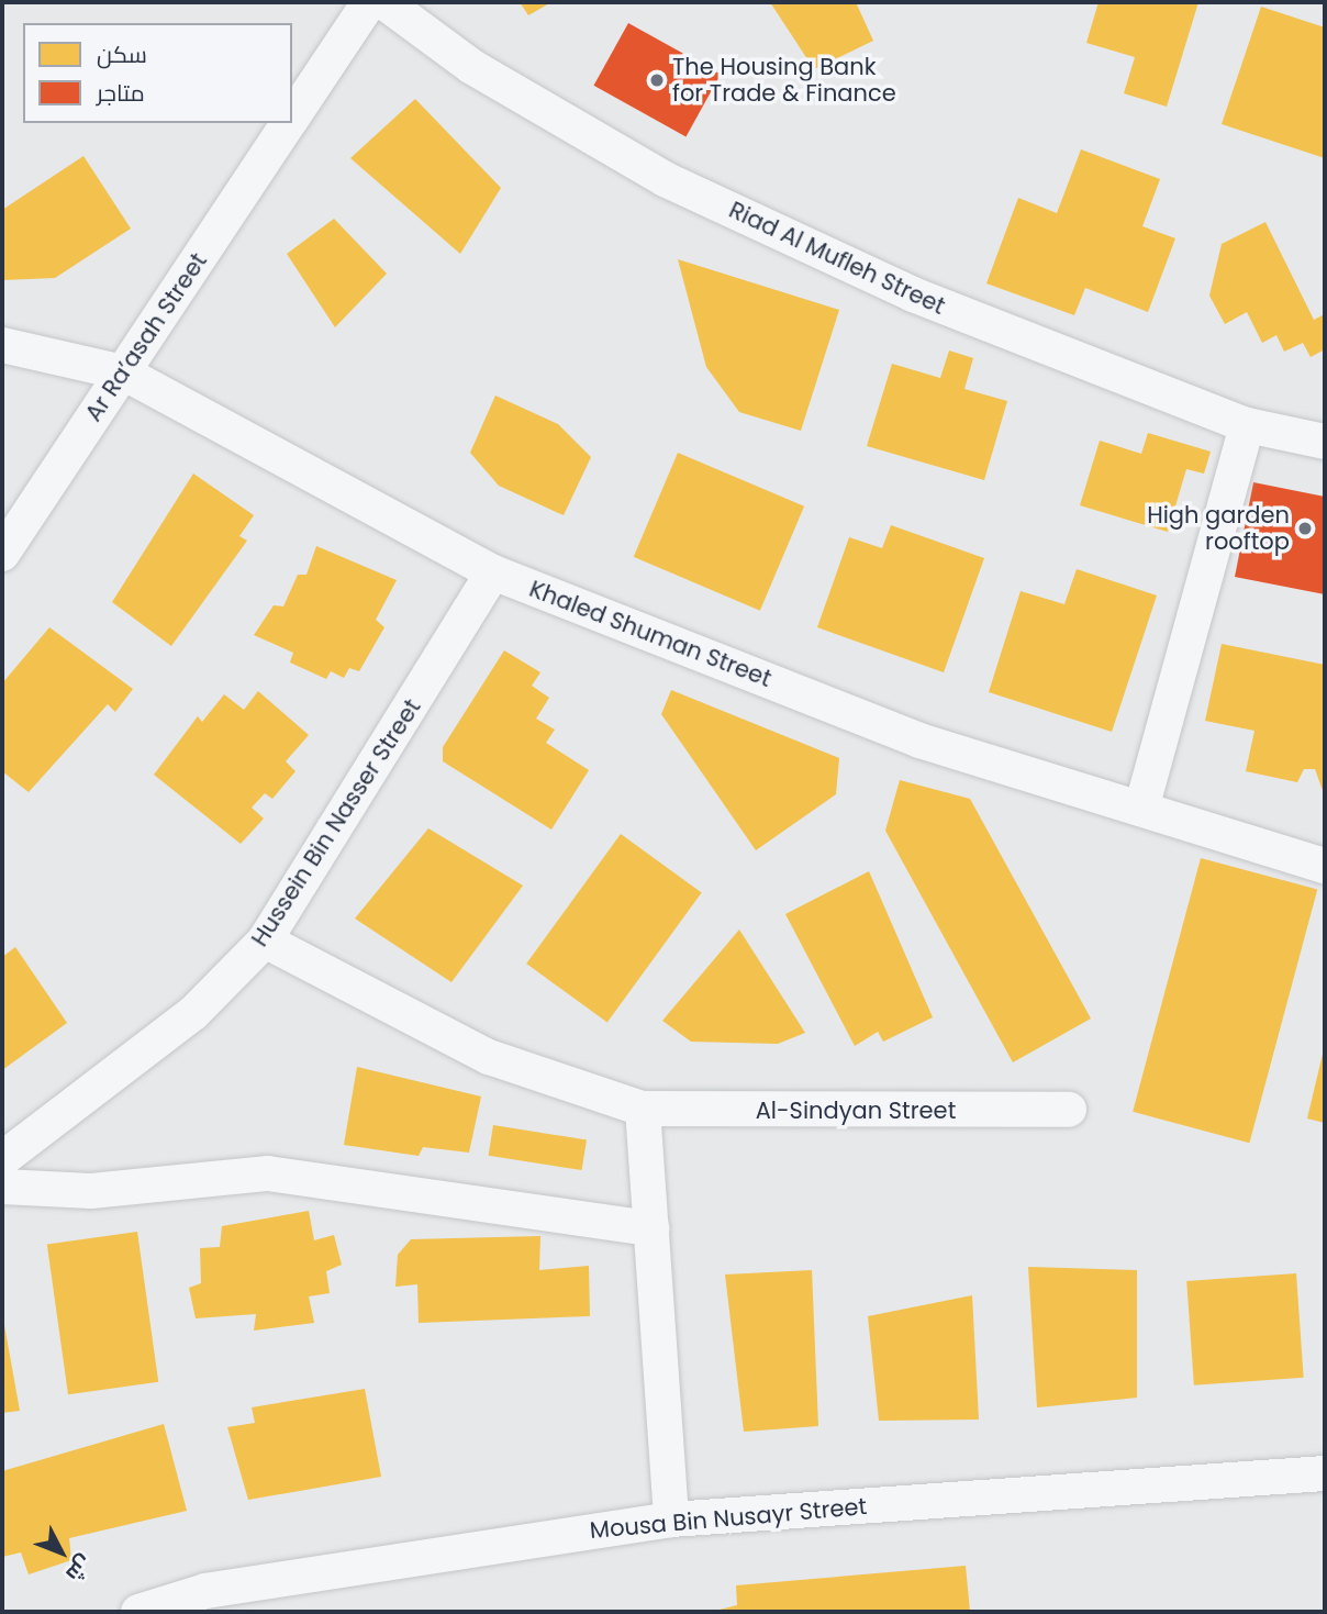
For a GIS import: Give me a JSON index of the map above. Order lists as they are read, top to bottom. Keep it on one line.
{"streets":{"street":["Riad Al Mufleh Street","Ar Ra’asah Street","Khaled Shuman Street","Hussein Bin Nasser Street","Al-Sindyan Street","Mousa Bin Nusayr Street"]},"crossings":[["Ar Ra’asah Street","Khaled Shuman Street"],["Khaled Shuman Street","Hussein Bin Nasser Street"],["Hussein Bin Nasser Street","Al-Sindyan Street"]],"places":["The Housing Bank for Trade & Finance","High garden rooftop"],"legend":["سكن","متاجر"],"north":"bottom right"}
